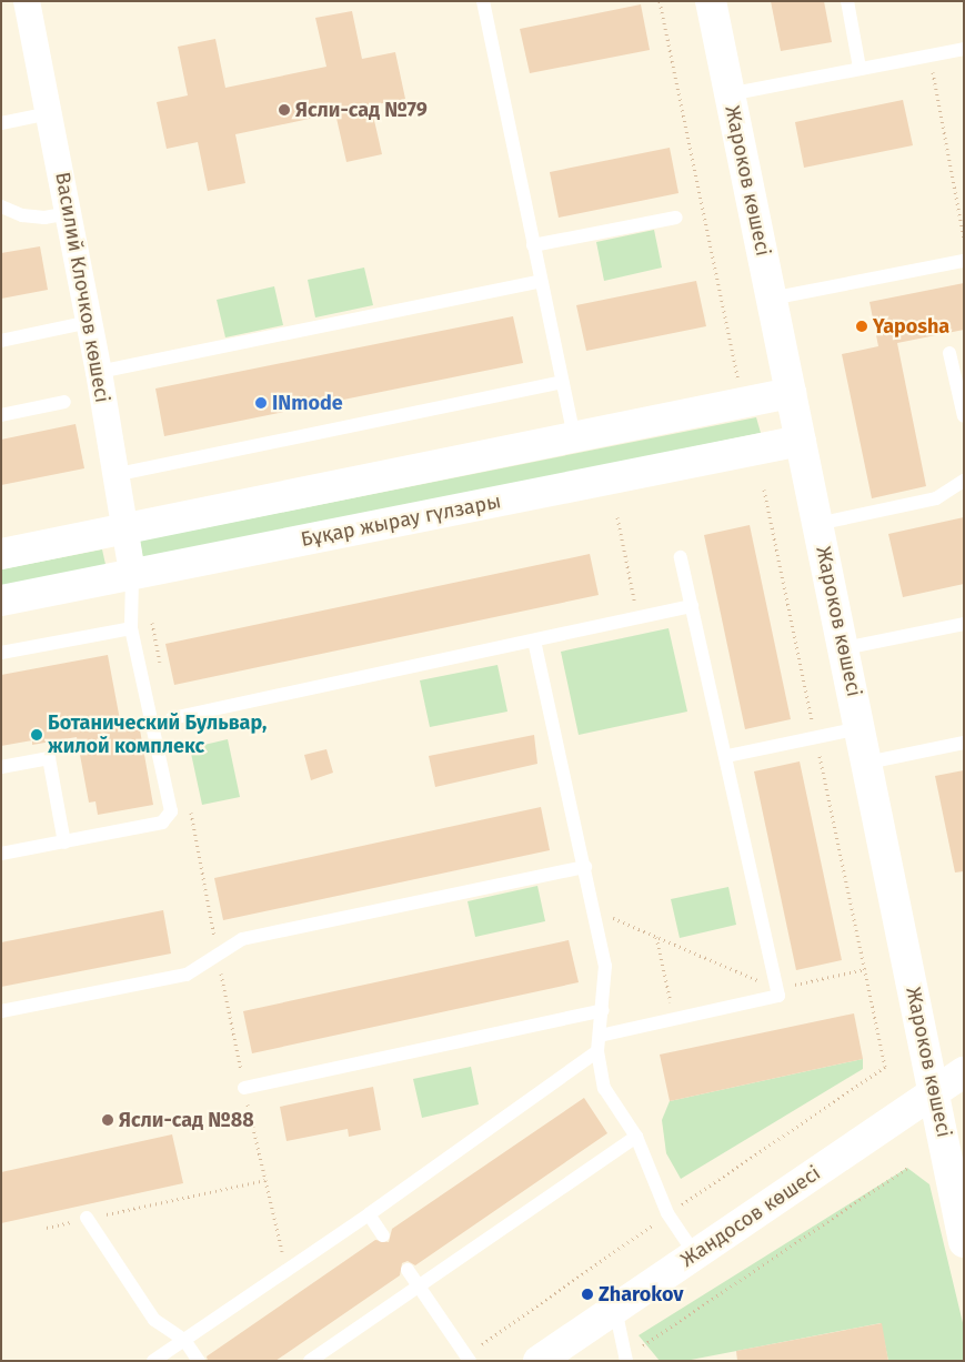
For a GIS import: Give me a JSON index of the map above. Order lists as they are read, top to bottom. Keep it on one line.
{"streets":{"main road":["Жароков көшесі","Бұқар жырау гүлзары","Жандосов көшесі"],"street":["Василий Клочков көшесі"]},"crossings":[["Жароков көшесі","Бұқар жырау гүлзары"],["Жароков көшесі","Жандосов көшесі"],["Василий Клочков көшесі","Бұқар жырау гүлзары"]],"places":["Ясли-сад №79","Yaposha","INmode","Ботанический Бульвар, жилой комплекс","Ясли-сад №88","Zharokov"]}
